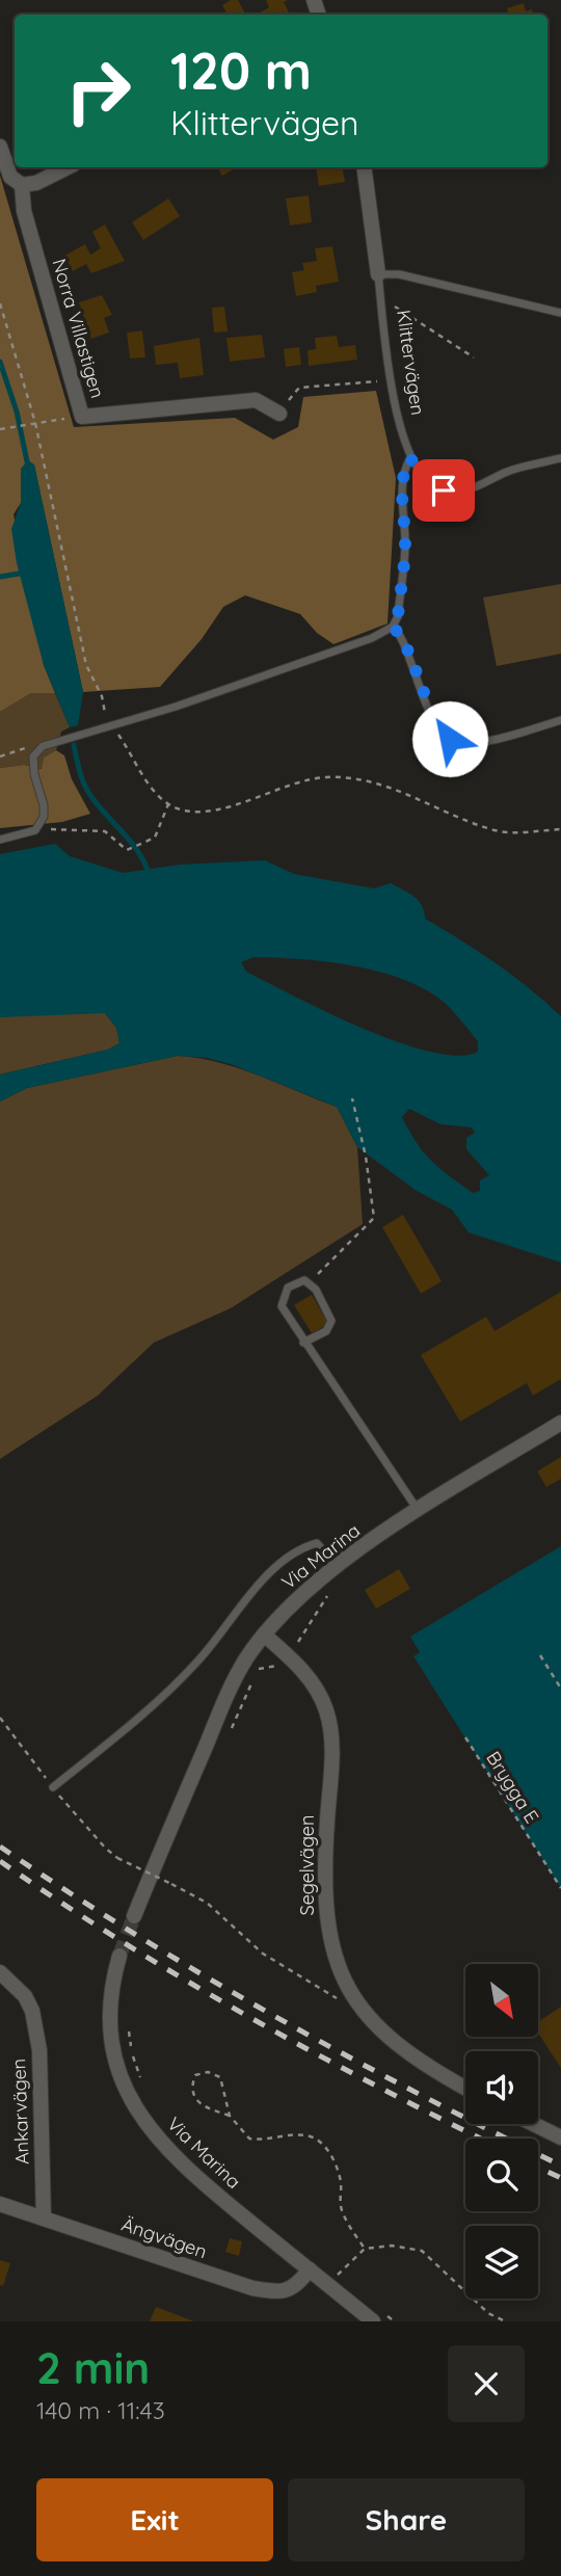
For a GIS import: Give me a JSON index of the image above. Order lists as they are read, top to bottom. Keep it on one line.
{"streets":{"street":["Norra Villastigen","Klittervägen","Via Marina","Segelvägen","Ankarvägen","Ängvägen"],"path":["Brygga E"]},"crossings":[["Via Marina","Segelvägen"],["Via Marina","Ängvägen"],["Ankarvägen","Ängvägen"]],"north":"bottom right","page":{"turn":["120 m","Klittervägen"],"heading":["2 min","140 m · 11:43"],"buttons":["Exit","Share"]}}
